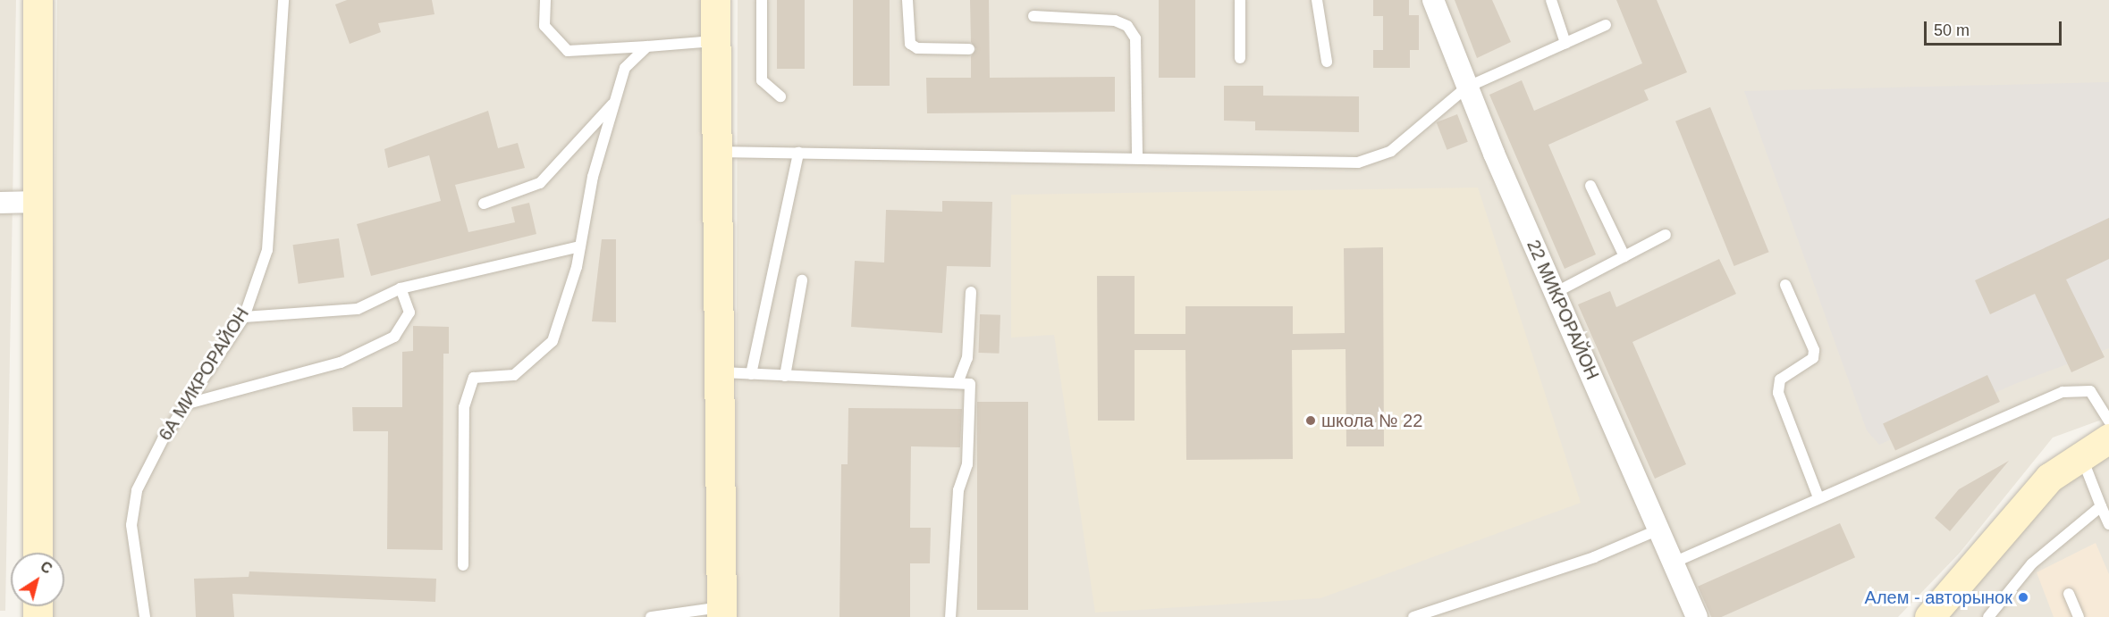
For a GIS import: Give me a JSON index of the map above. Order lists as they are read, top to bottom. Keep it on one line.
{"streets":{"street":["22 МИКРОРАЙОН"],"lane":["6А МИКРОРАЙОН"]},"places":["школа № 22","Алем - авторынок"],"scale_bar":"50 m","north":"top right"}
